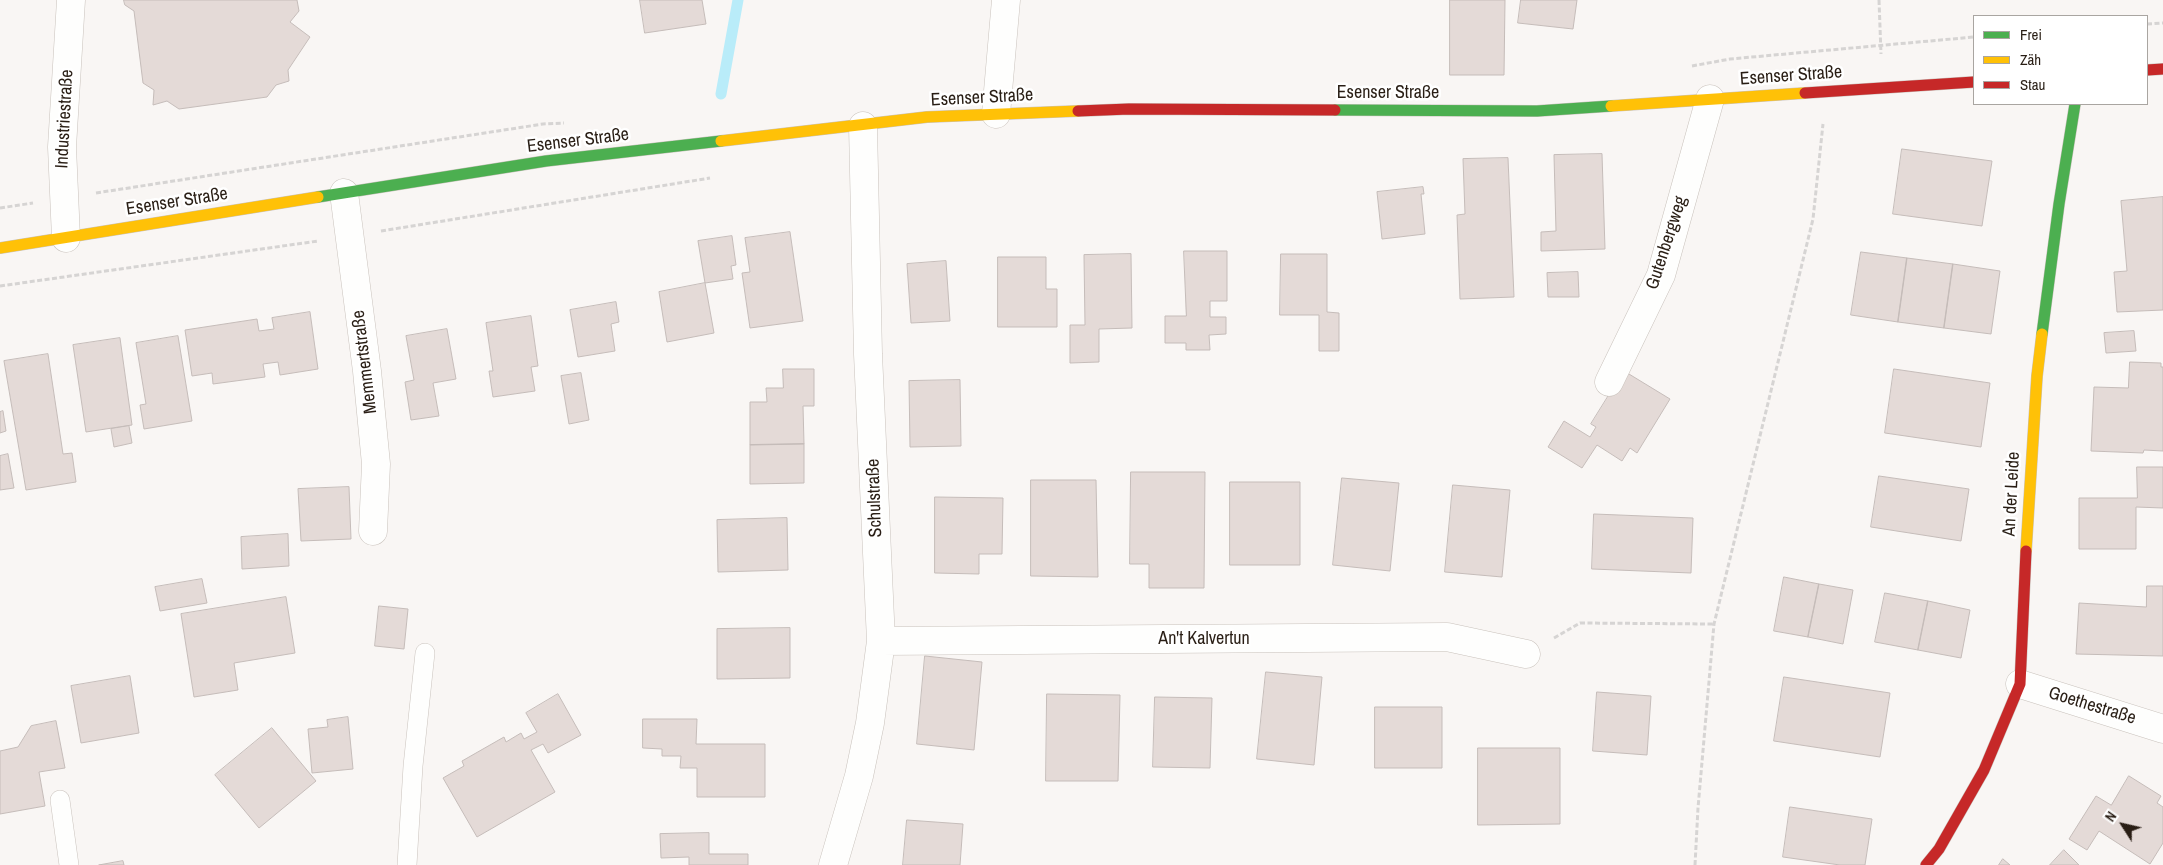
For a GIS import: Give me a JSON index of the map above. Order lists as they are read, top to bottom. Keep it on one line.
{"streets":{"street":["Esenser Straße","Industriestraße","Gutenbergweg","Memmertstraße","An der Leide","Schulstraße","An't Kalvertun","Goethestraße"]},"crossings":[["Esenser Straße","Industriestraße"],["Esenser Straße","Gutenbergweg"],["Esenser Straße","Memmertstraße"],["Esenser Straße","Schulstraße"],["An der Leide","Goethestraße"],["Schulstraße","An't Kalvertun"]],"legend":["Frei","Zäh","Stau"],"north":"top left"}
